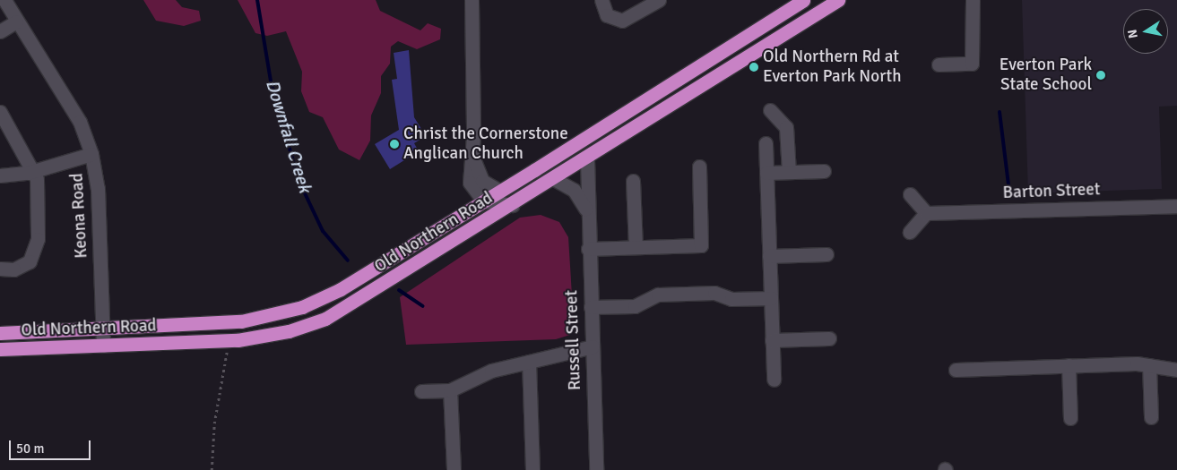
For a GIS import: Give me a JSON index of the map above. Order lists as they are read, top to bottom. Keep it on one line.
{"streets":{"highway":["Old Northern Road"],"street":["Barton Street","Keona Road","Russell Street"]},"crossings":[["Keona Road","Old Northern Road"],["Old Northern Road","Russell Street"]],"water":["Downfall Creek"],"places":["Old Northern Rd at Everton Park North","Everton Park State School","Christ the Cornerstone Anglican Church"],"scale_bar":"50 m","north":"left"}
